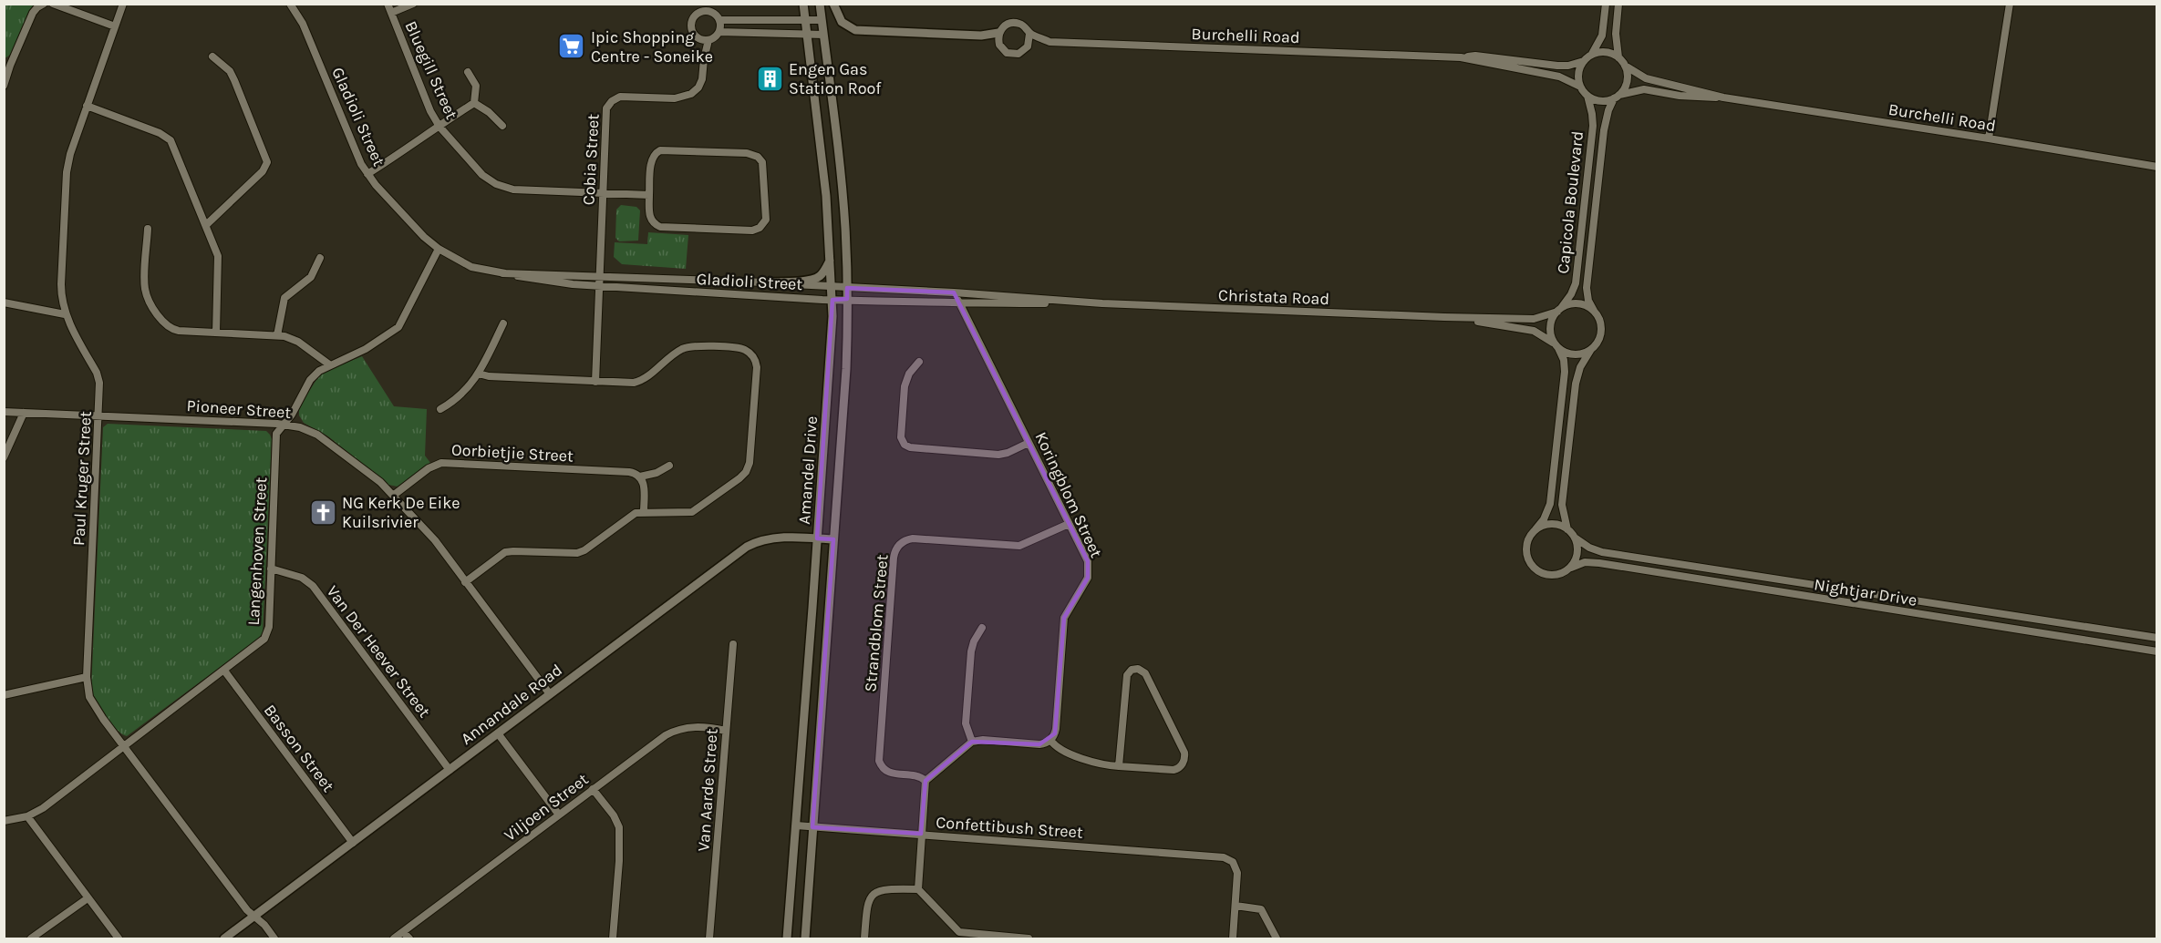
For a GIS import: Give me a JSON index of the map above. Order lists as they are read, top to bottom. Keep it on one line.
{"streets":{"street":["Burchelli Road","Bluegill Street","Gladioli Street","Cobia Street","Capicola Boulevard","Christata Road","Pioneer Street","Oorbietjie Street","Amandel Drive","Paul Kruger Street","Koringblom Street","Langenhoven Street","Nightjar Drive","Strandblom Street","Van Der Heever Street","Annandale Road","Basson Street","Van Aarde Street","Viljoen Street","Confettibush Street"]},"crossings":[["Burchelli Road","Capicola Boulevard"],["Bluegill Street","Cobia Street"],["Gladioli Street","Cobia Street"],["Gladioli Street","Amandel Drive"],["Gladioli Street","Langenhoven Street"],["Capicola Boulevard","Christata Road"],["Christata Road","Koringblom Street"],["Pioneer Street","Oorbietjie Street"],["Pioneer Street","Paul Kruger Street"],["Pioneer Street","Langenhoven Street"],["Pioneer Street","Annandale Road"],["Amandel Drive","Annandale Road"],["Amandel Drive","Confettibush Street"],["Paul Kruger Street","Langenhoven Street"],["Paul Kruger Street","Annandale Road"],["Koringblom Street","Strandblom Street"],["Langenhoven Street","Van Der Heever Street"],["Langenhoven Street","Basson Street"],["Van Der Heever Street","Annandale Road"],["Annandale Road","Basson Street"],["Van Aarde Street","Viljoen Street"]],"places":{"supermarket":["Ipic Shopping Centre - Soneike"],"building":["Engen Gas Station Roof"],"church":["NG Kerk De Eike Kuilsrivier"]}}
